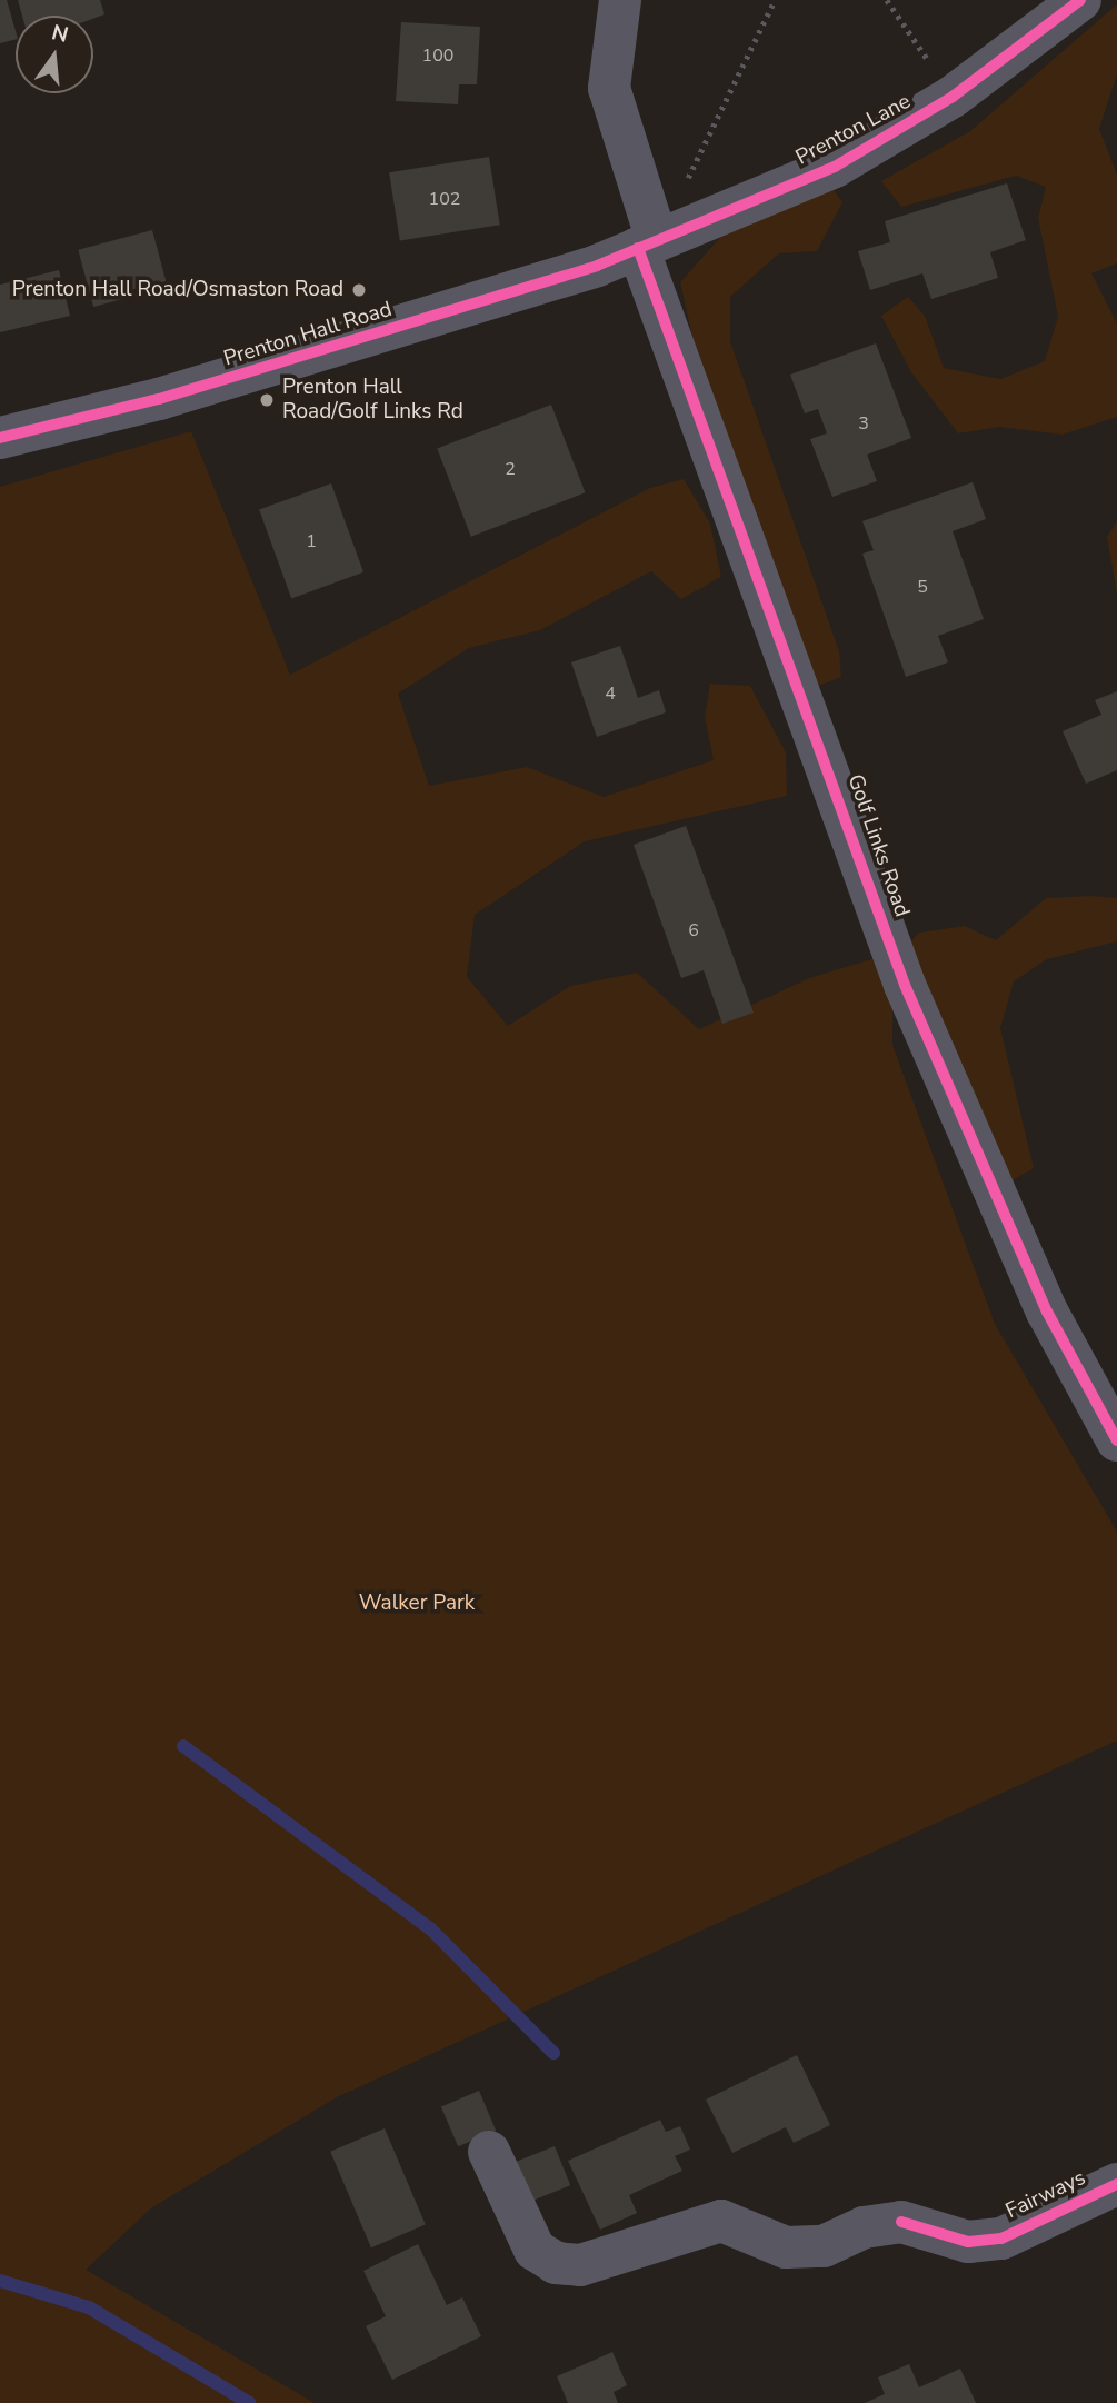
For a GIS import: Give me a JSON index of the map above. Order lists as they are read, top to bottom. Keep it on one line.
{"streets":{"street":["Prenton Lane","Prenton Hall Road","Golf Links Road","Fairways"]},"crossings":[["Prenton Lane","Prenton Hall Road"],["Prenton Lane","Golf Links Road"],["Prenton Hall Road","Golf Links Road"]],"parks":["Walker Park"],"places":["Prenton Hall Road/Osmaston Road","Prenton Hall Road/Golf Links Rd"],"house_numbers":["100","102","3","2","1","5","4","6"],"north":"top"}
